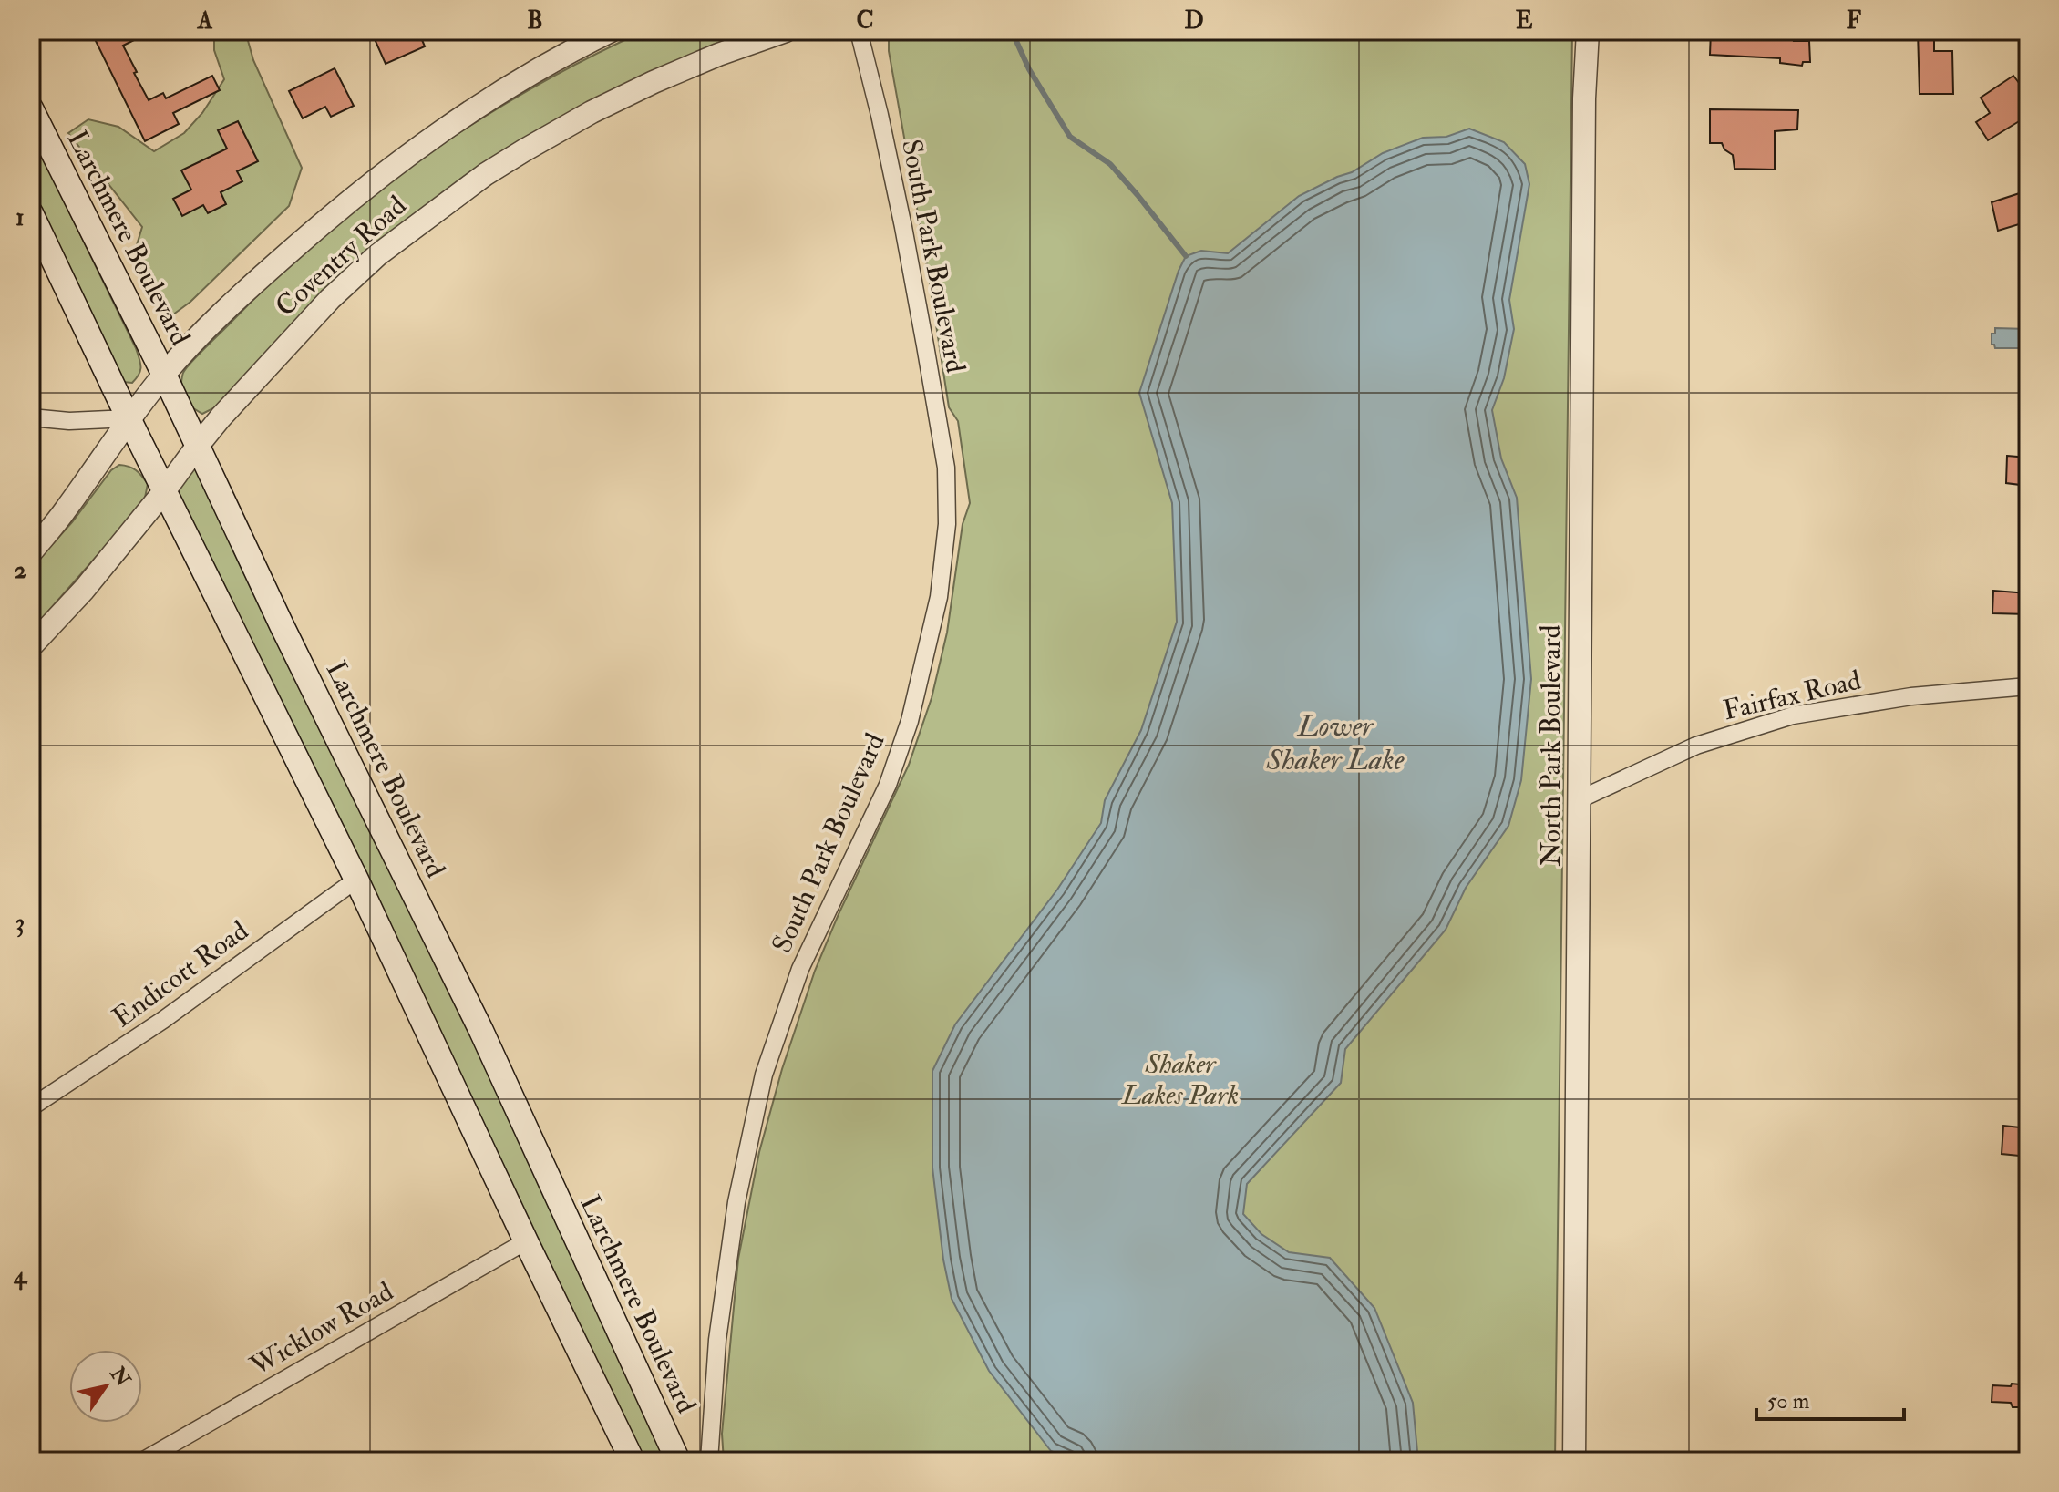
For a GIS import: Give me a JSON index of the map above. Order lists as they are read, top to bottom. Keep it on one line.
{"streets":{"main road":["Larchmere Boulevard"],"street":["Coventry Road","South Park Boulevard","Fairfax Road","North Park Boulevard","Endicott Road","Wicklow Road"]},"crossings":[["Larchmere Boulevard","Coventry Road"],["Fairfax Road","North Park Boulevard"]],"water":["Lower Shaker Lake"],"parks":["Shaker Lakes Park"],"scale_bar":"50 m","north":"top right","grid":{"columns":["A","B","C","D","E","F"],"rows":["1","2","3","4"]}}
